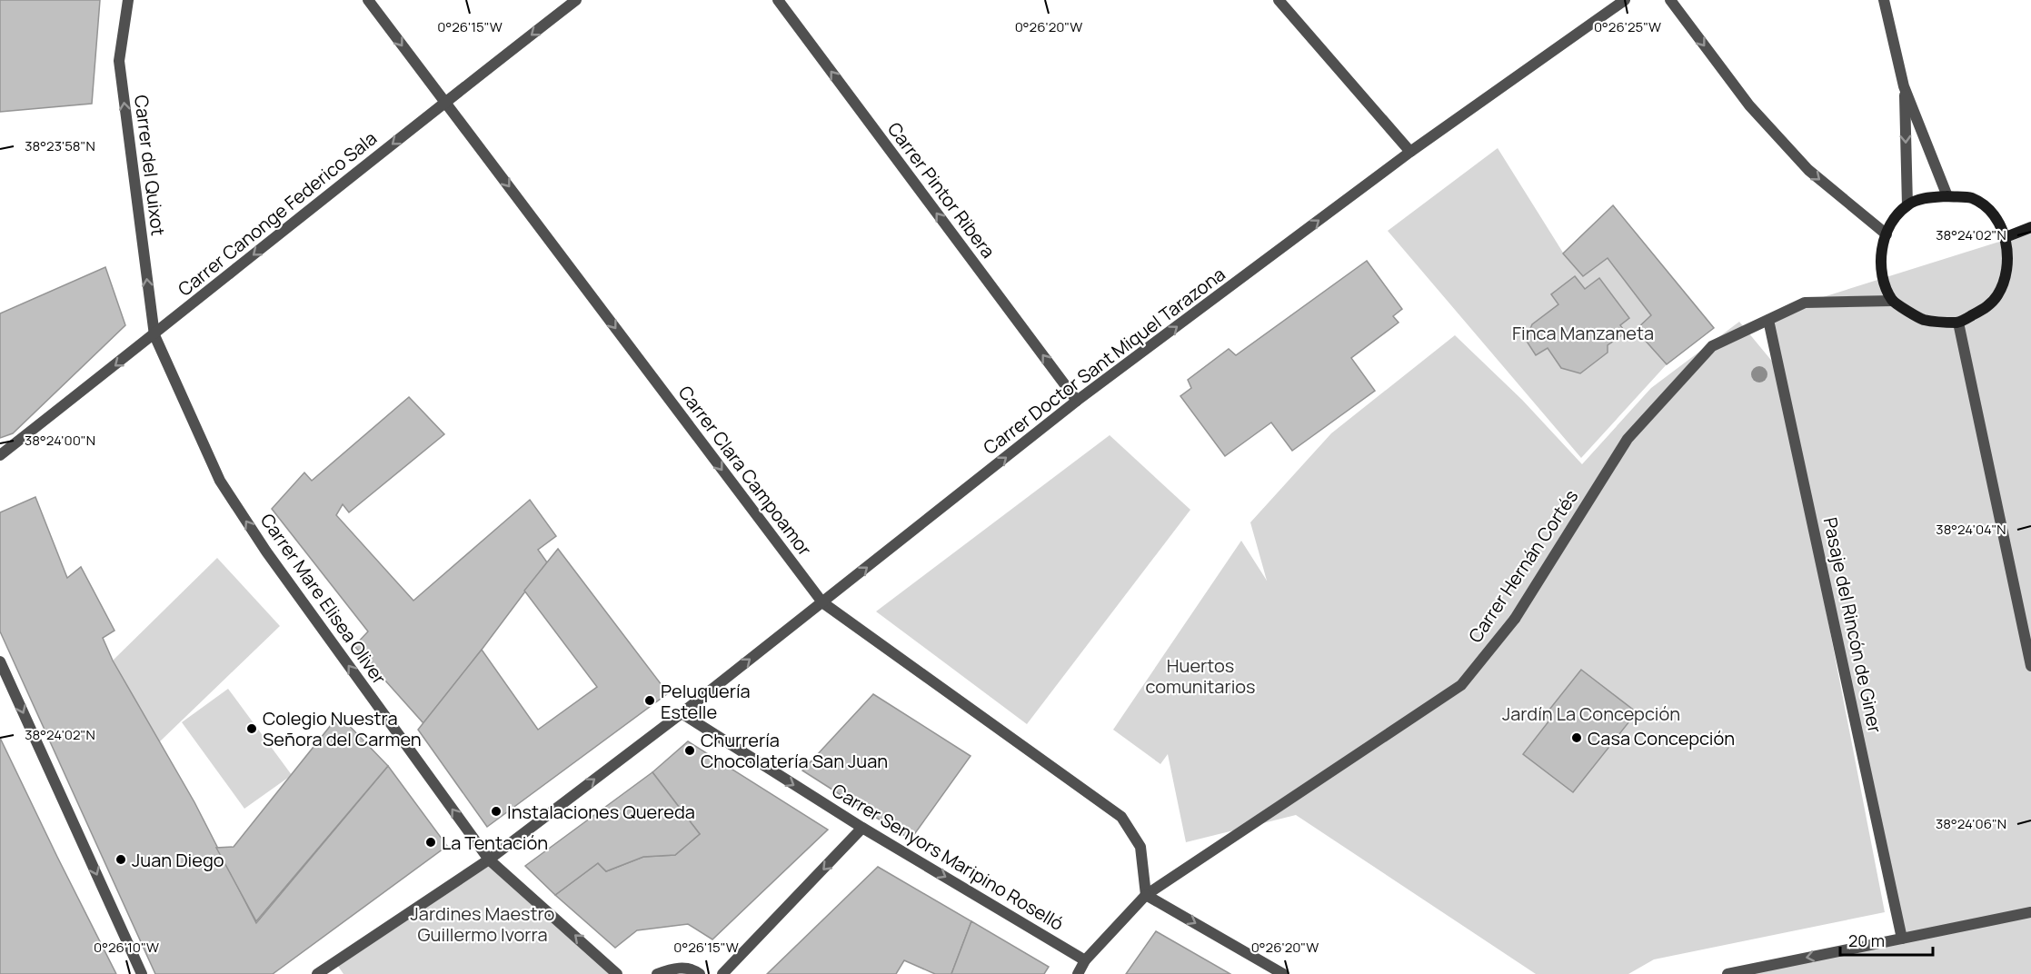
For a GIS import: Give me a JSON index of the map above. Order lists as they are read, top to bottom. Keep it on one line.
{"streets":{"street":["Carrer del Quixot","Carrer Pintor Ribera","Carrer Canonge Federico Sala","Carrer Doctor Sant Miquel Tarazona","Carrer Clara Campoamor","Carrer Hernán Cortés","Carrer Mare Elisea Oliver","Pasaje del Rincón de Giner","Carrer Senyors Maripino Roselló"]},"crossings":[["Carrer del Quixot","Carrer Canonge Federico Sala"],["Carrer del Quixot","Carrer Mare Elisea Oliver"],["Carrer Pintor Ribera","Carrer Doctor Sant Miquel Tarazona"],["Carrer Canonge Federico Sala","Carrer Clara Campoamor"],["Carrer Canonge Federico Sala","Carrer Mare Elisea Oliver"],["Carrer Doctor Sant Miquel Tarazona","Carrer Clara Campoamor"],["Carrer Doctor Sant Miquel Tarazona","Carrer Mare Elisea Oliver"],["Carrer Doctor Sant Miquel Tarazona","Carrer Senyors Maripino Roselló"],["Carrer Clara Campoamor","Carrer Hernán Cortés"],["Carrer Hernán Cortés","Pasaje del Rincón de Giner"],["Carrer Hernán Cortés","Carrer Senyors Maripino Roselló"]],"one_way":["Carrer del Quixot","Carrer Pintor Ribera","Carrer Canonge Federico Sala","Carrer Doctor Sant Miquel Tarazona","Carrer Clara Campoamor","Carrer Mare Elisea Oliver","Carrer Senyors Maripino Roselló"],"parks":["Finca Manzaneta","Huertos comunitarios","Jardín La Concepción","Jardines Maestro Guillermo Ivorra"],"places":["Peluquería Estelle","Colegio Nuestra Señora del Carmen","Casa Concepción","Churrería Chocolatería San Juan","Instalaciones Quereda","La Tentación","Juan Diego"],"scale_bar":"20 m","coordinates":["0°26'15\"W","0°26'20\"W","0°26'25\"W","38°23'58\"N","38°24'02\"N","38°24'00\"N","38°24'04\"N","38°24'06\"N","0°26'10\"W"]}
